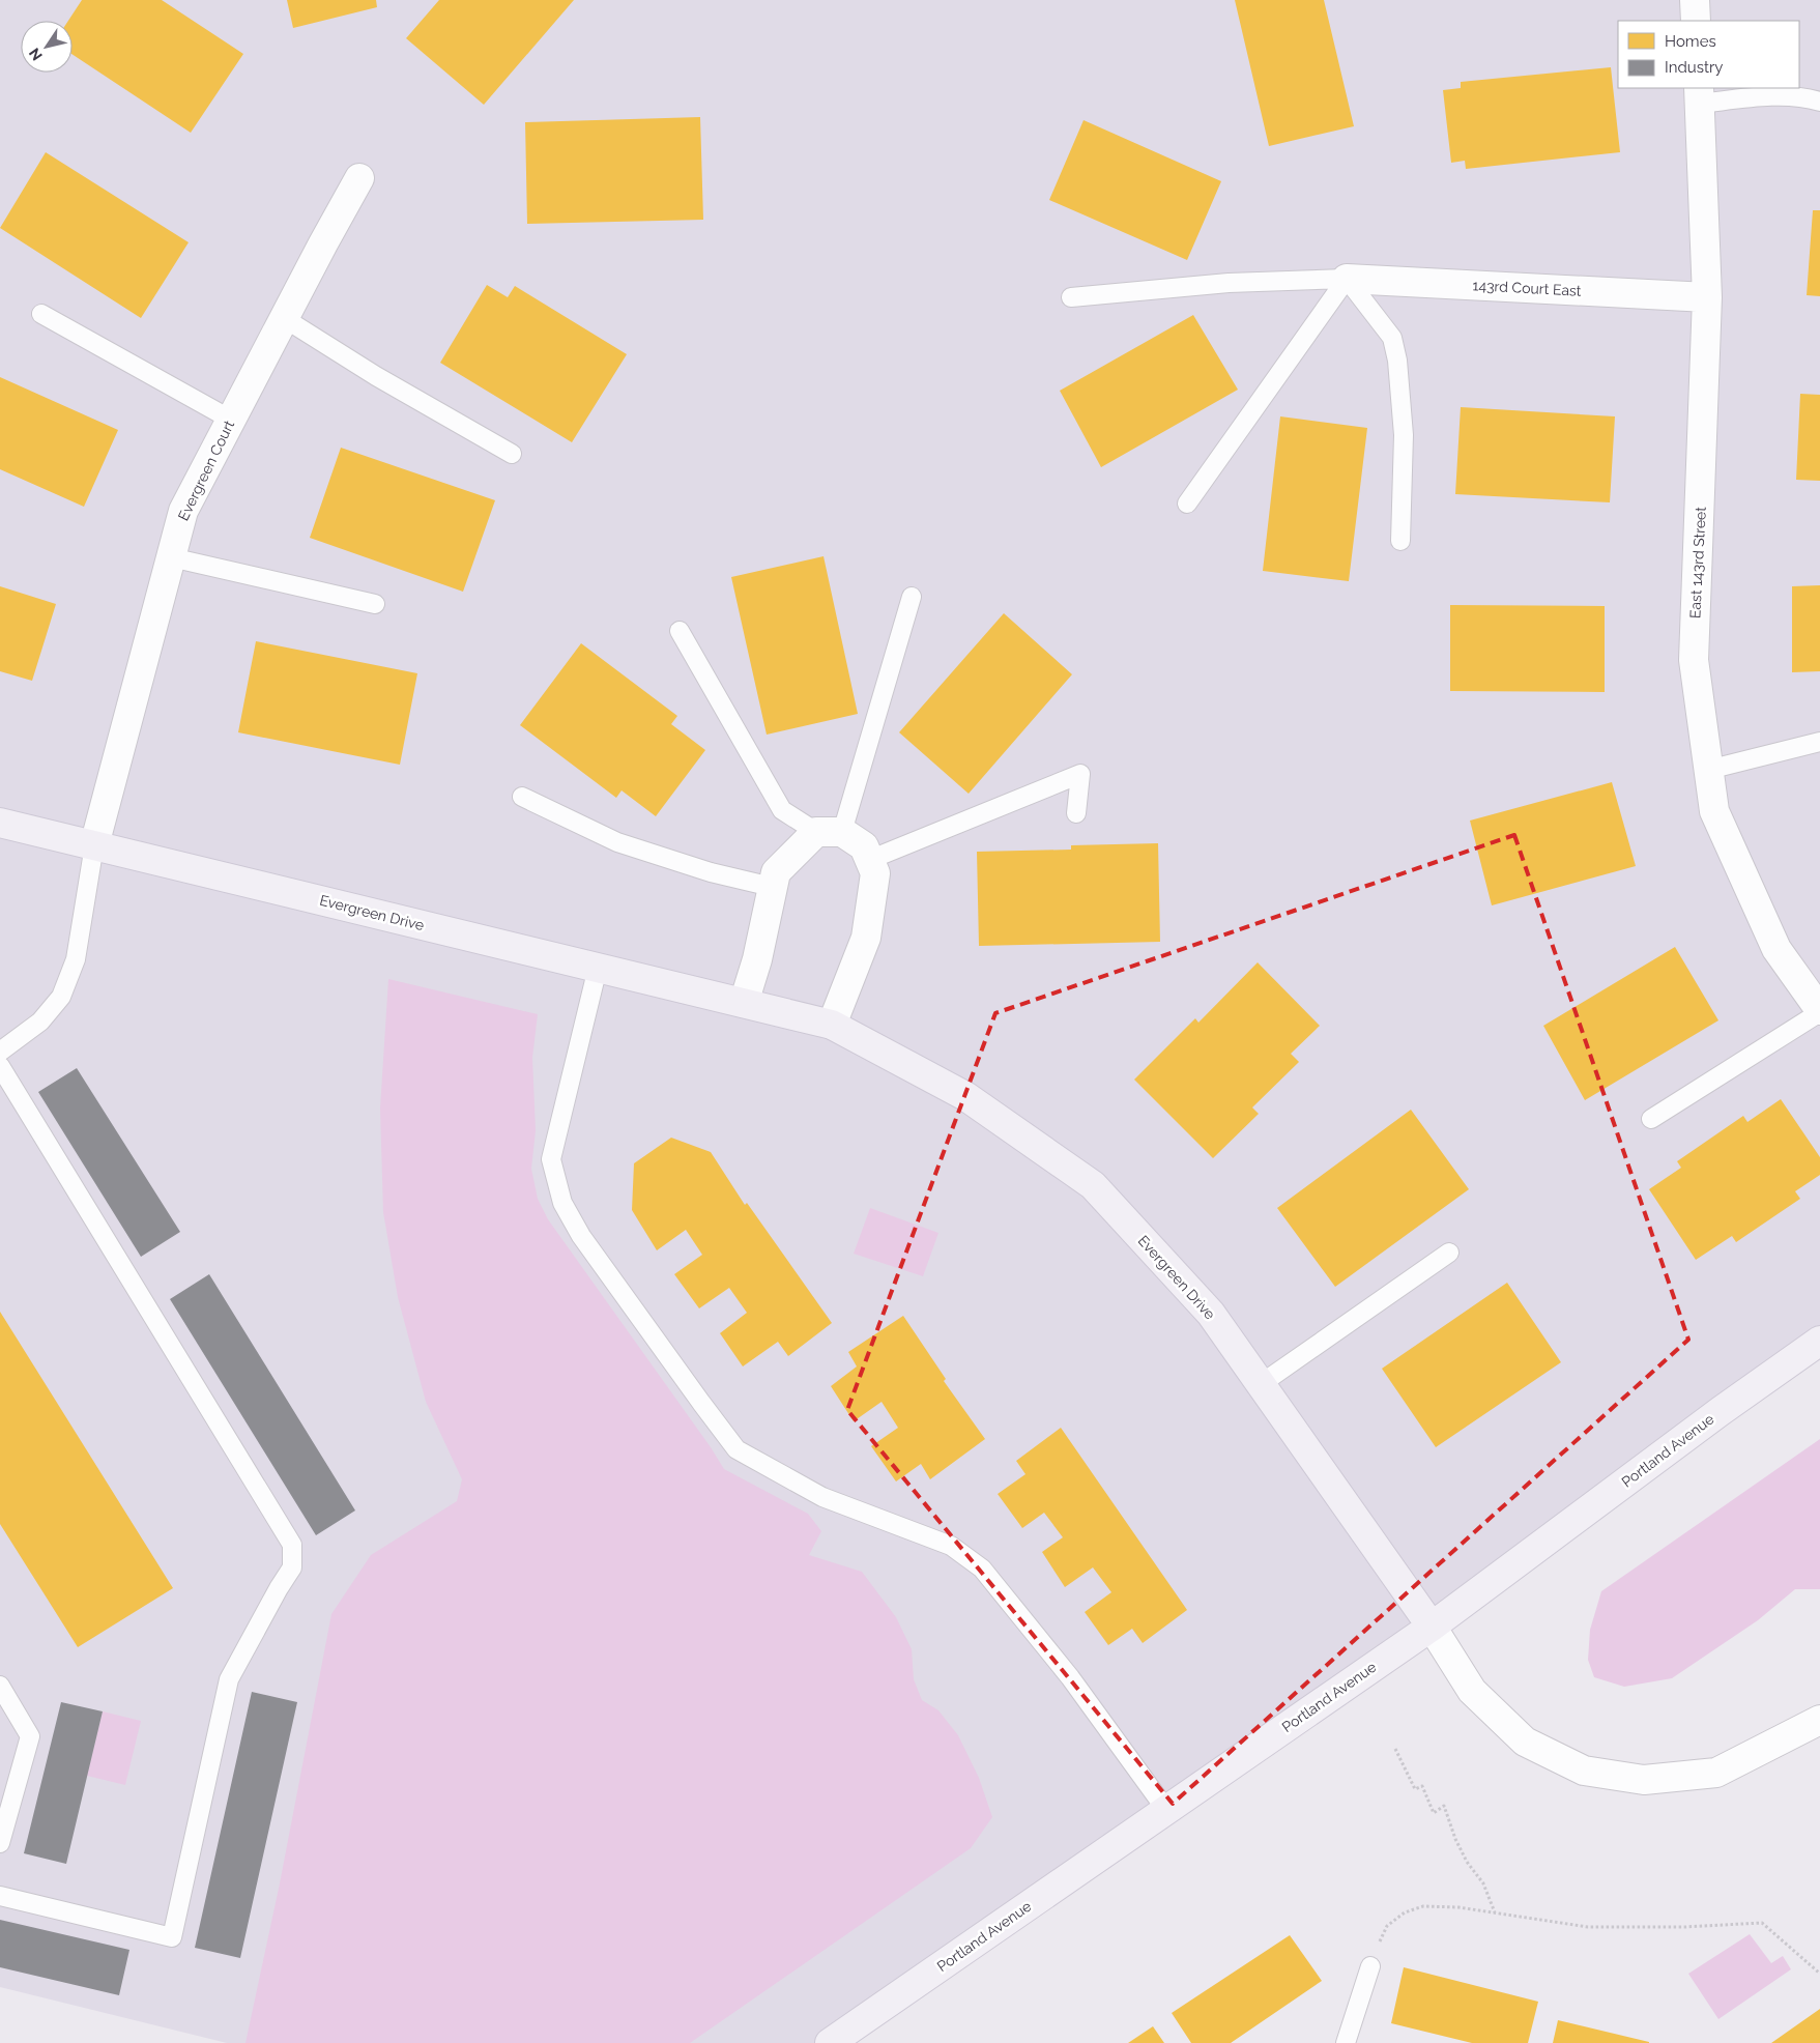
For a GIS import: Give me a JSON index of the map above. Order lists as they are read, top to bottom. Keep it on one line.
{"streets":{"street":["143rd Court East","Evergreen Court","East 143rd Street","Evergreen Drive","Portland Avenue"]},"crossings":[["143rd Court East","East 143rd Street"],["Evergreen Court","Evergreen Drive"],["Evergreen Drive","Portland Avenue"]],"legend":["Homes","Industry"],"north":"bottom left"}
